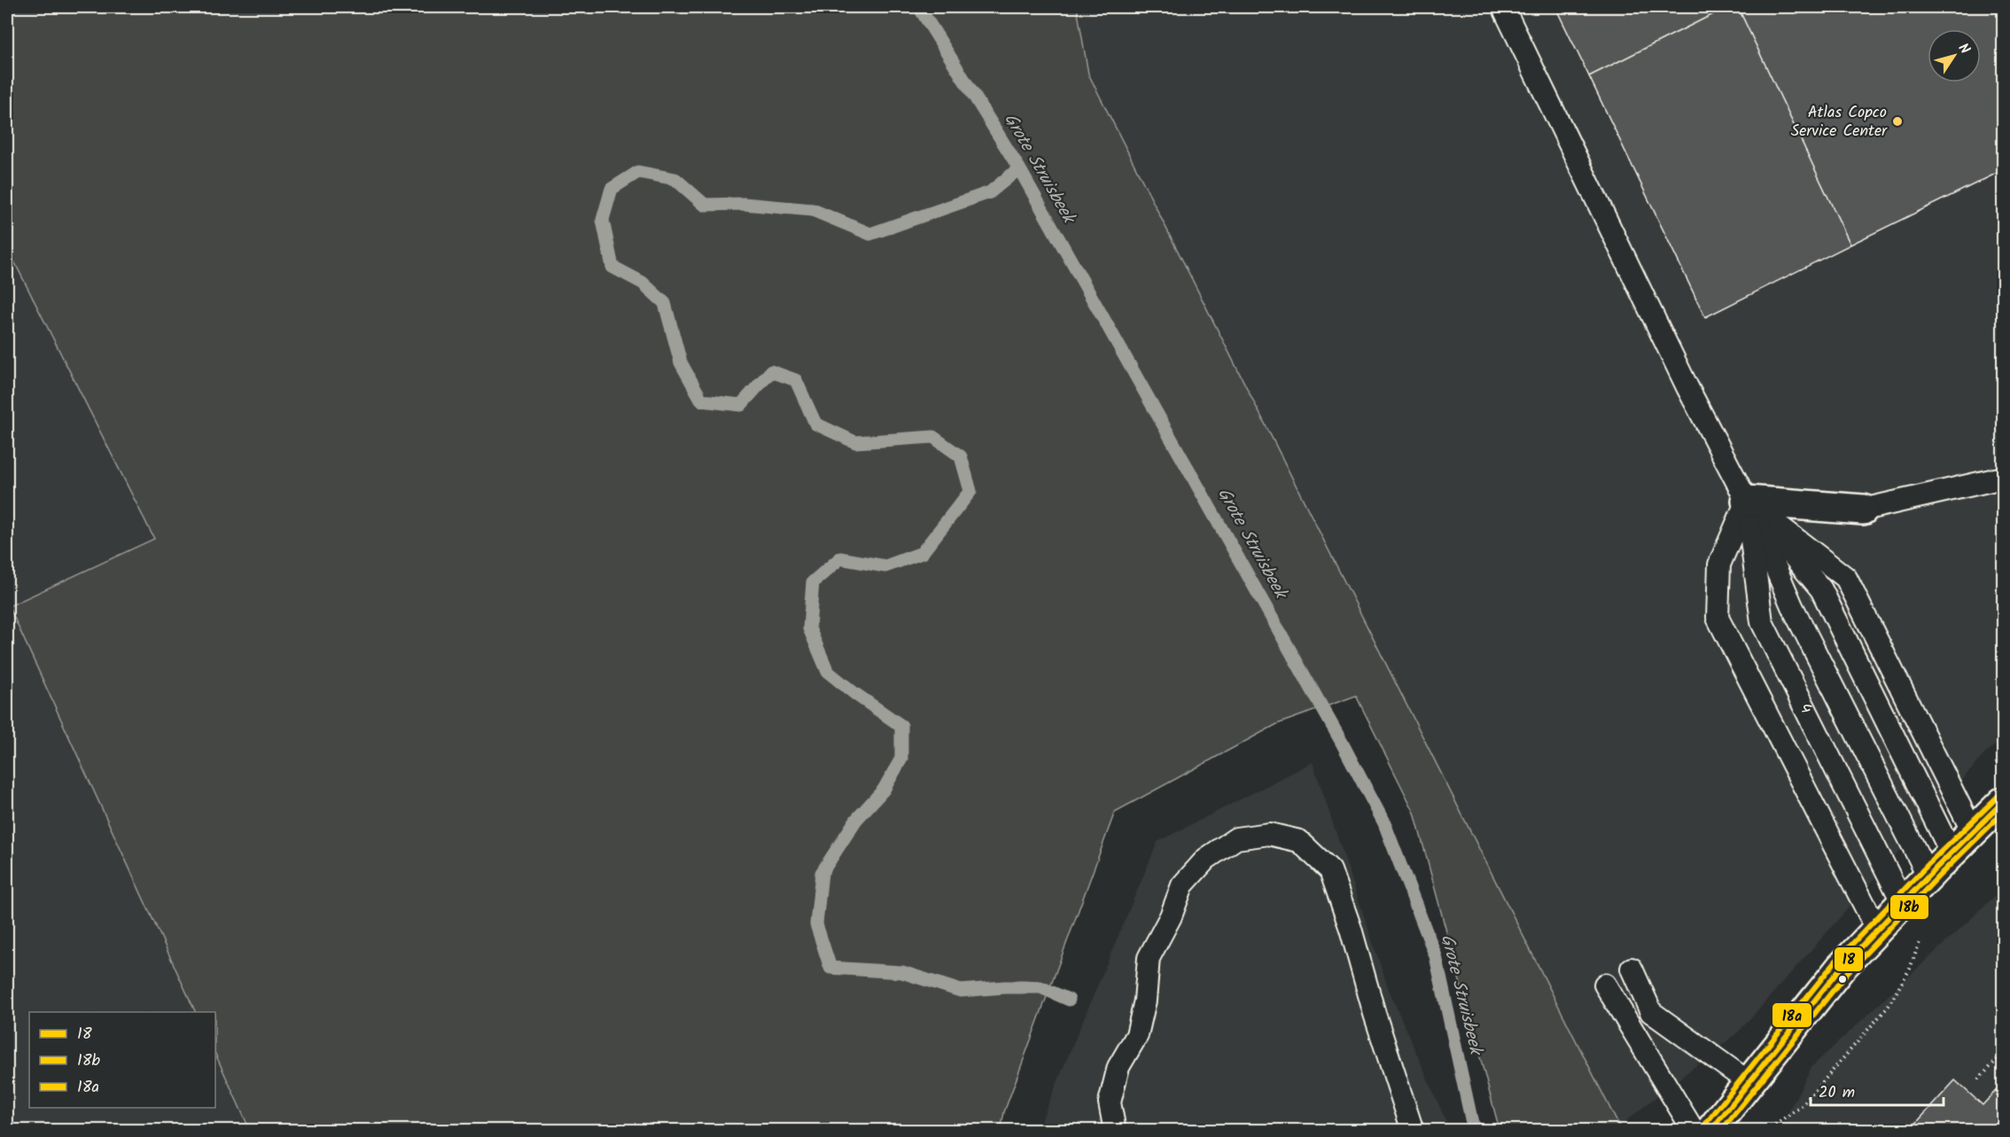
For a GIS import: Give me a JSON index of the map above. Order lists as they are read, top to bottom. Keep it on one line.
{"streets":{"lane":["4"]},"water":["Grote Struisbeek"],"places":["Atlas Copco Service Center"],"lines":["transit line 18a","transit line 18","transit line 18b"],"legend":["18","18b","18a"],"scale_bar":"20 m","north":"top right"}
